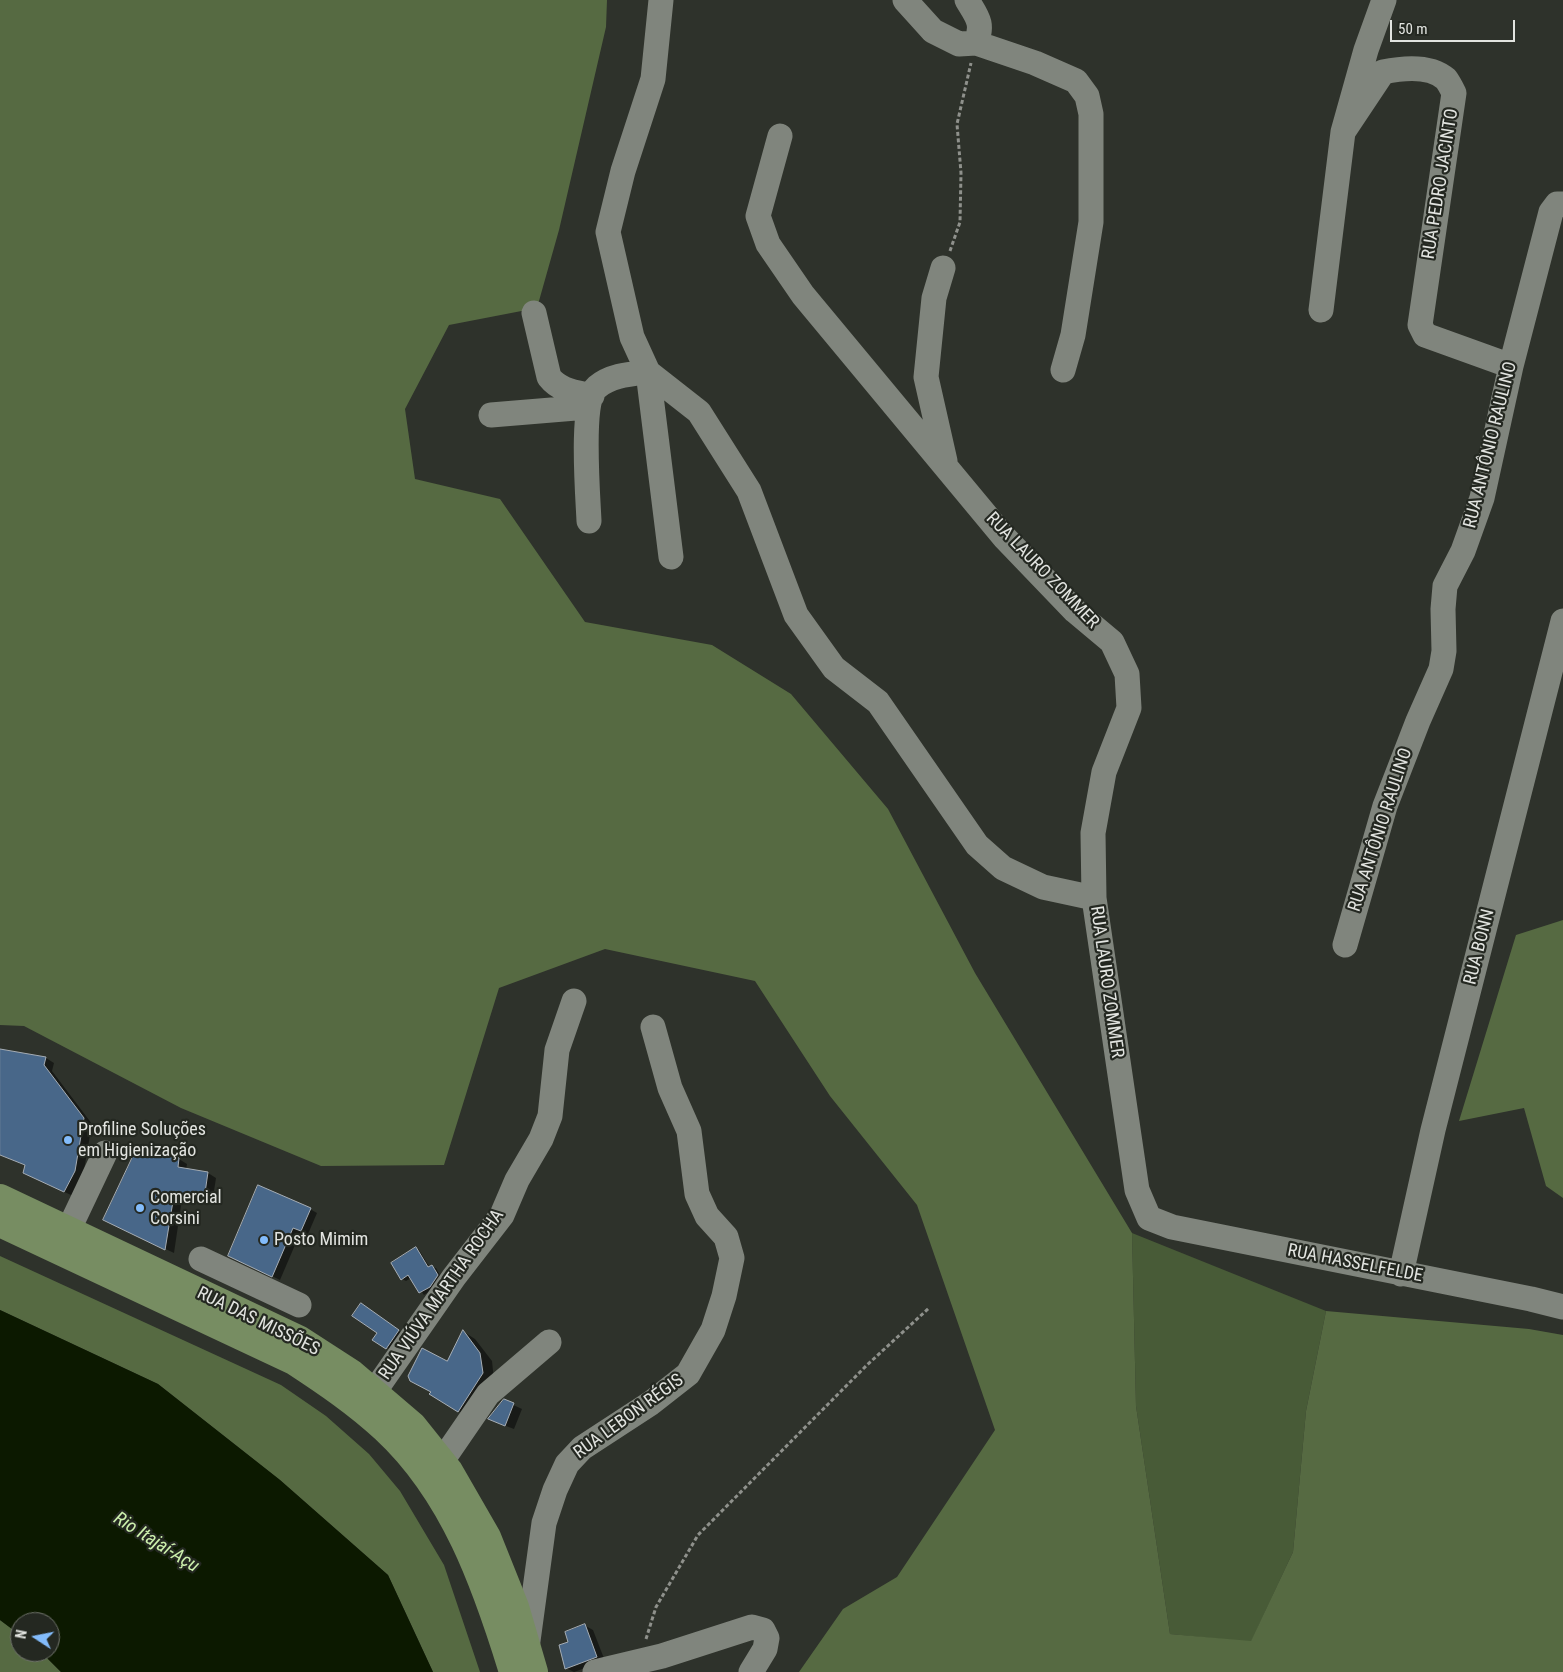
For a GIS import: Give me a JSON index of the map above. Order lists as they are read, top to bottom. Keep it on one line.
{"streets":{"main road":["RUA DAS MISSÕES"],"street":["RUA PEDRO JACINTO","RUA ANTÔNIO RAULINO","RUA LAURO ZOMMER","RUA BONN","RUA HASSELFELDE","RUA VIÚVA MARTHA ROCHA","RUA LEBON RÉGIS"]},"crossings":[["RUA PEDRO JACINTO","RUA ANTÔNIO RAULINO"],["RUA LAURO ZOMMER","RUA HASSELFELDE"],["RUA BONN","RUA HASSELFELDE"],["RUA VIÚVA MARTHA ROCHA","RUA DAS MISSÕES"],["RUA DAS MISSÕES","RUA LEBON RÉGIS"]],"water":["Rio Itajaí-Açu"],"places":["Profiline Soluções em Higienização","Comercial Corsini","Posto Mimim"],"scale_bar":"50 m","north":"left"}
